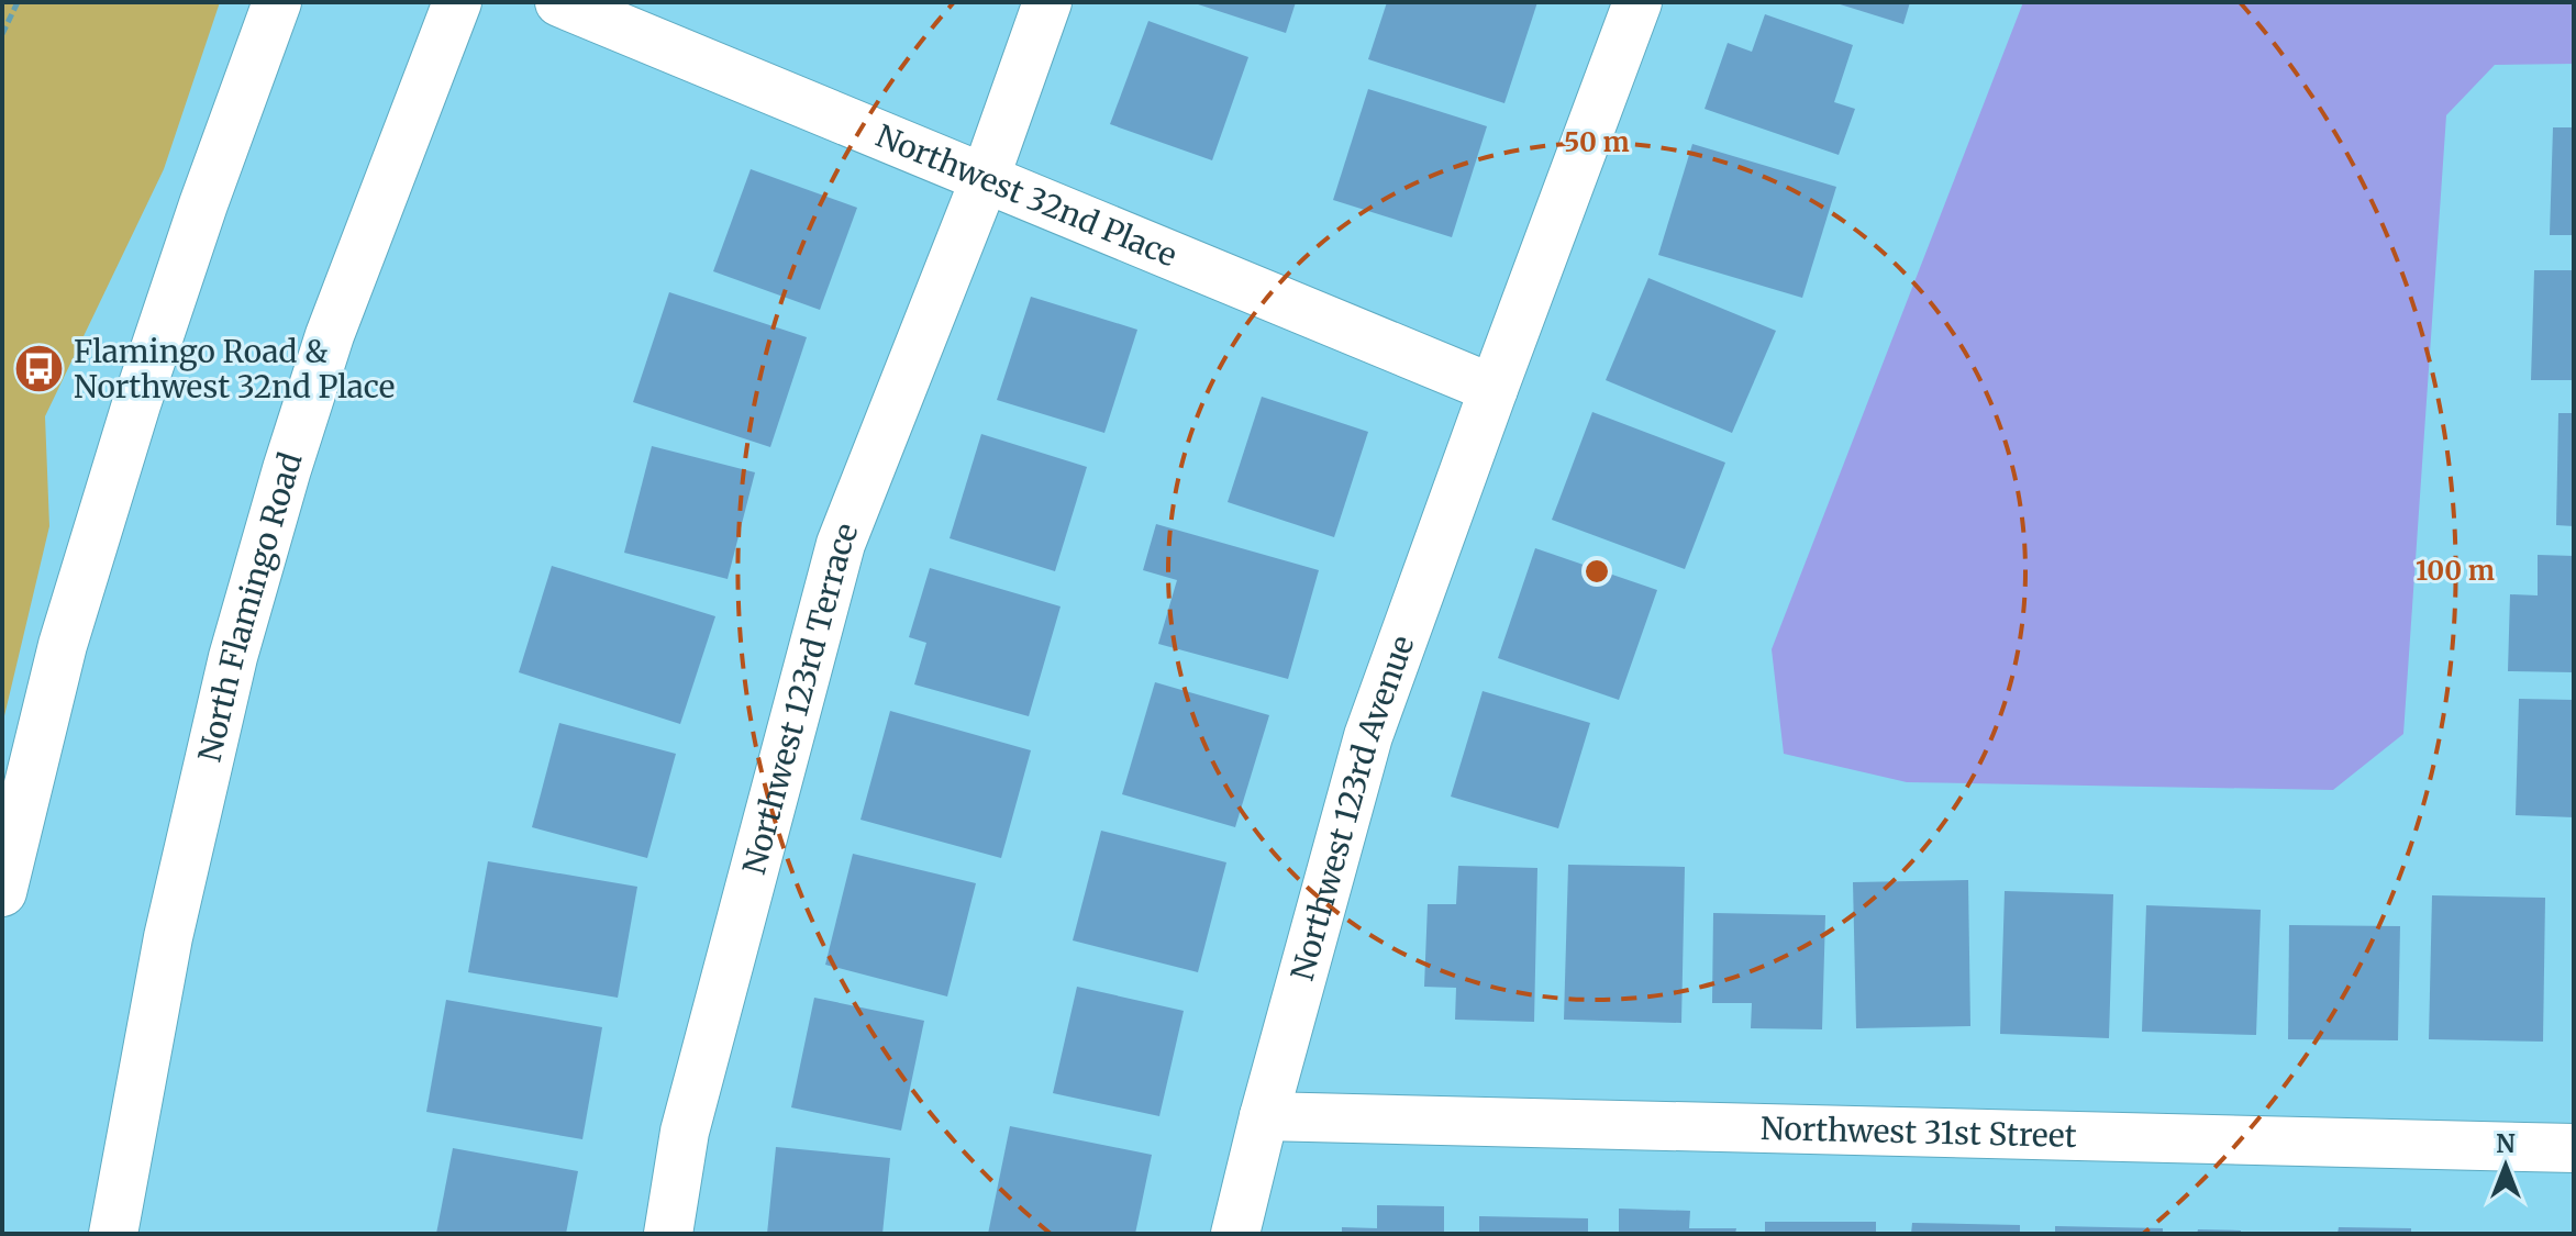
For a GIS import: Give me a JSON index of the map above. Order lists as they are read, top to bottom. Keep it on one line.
{"streets":{"main road":["Northwest 32nd Place","North Flamingo Road","Northwest 123rd Terrace","Northwest 123rd Avenue","Northwest 31st Street"]},"crossings":[["Northwest 32nd Place","Northwest 123rd Terrace"],["Northwest 32nd Place","Northwest 123rd Avenue"],["Northwest 123rd Avenue","Northwest 31st Street"]],"places":{"bus stop":["Flamingo Road & Northwest 32nd Place"]},"north":"top","rings":["50 m","100 m"]}
